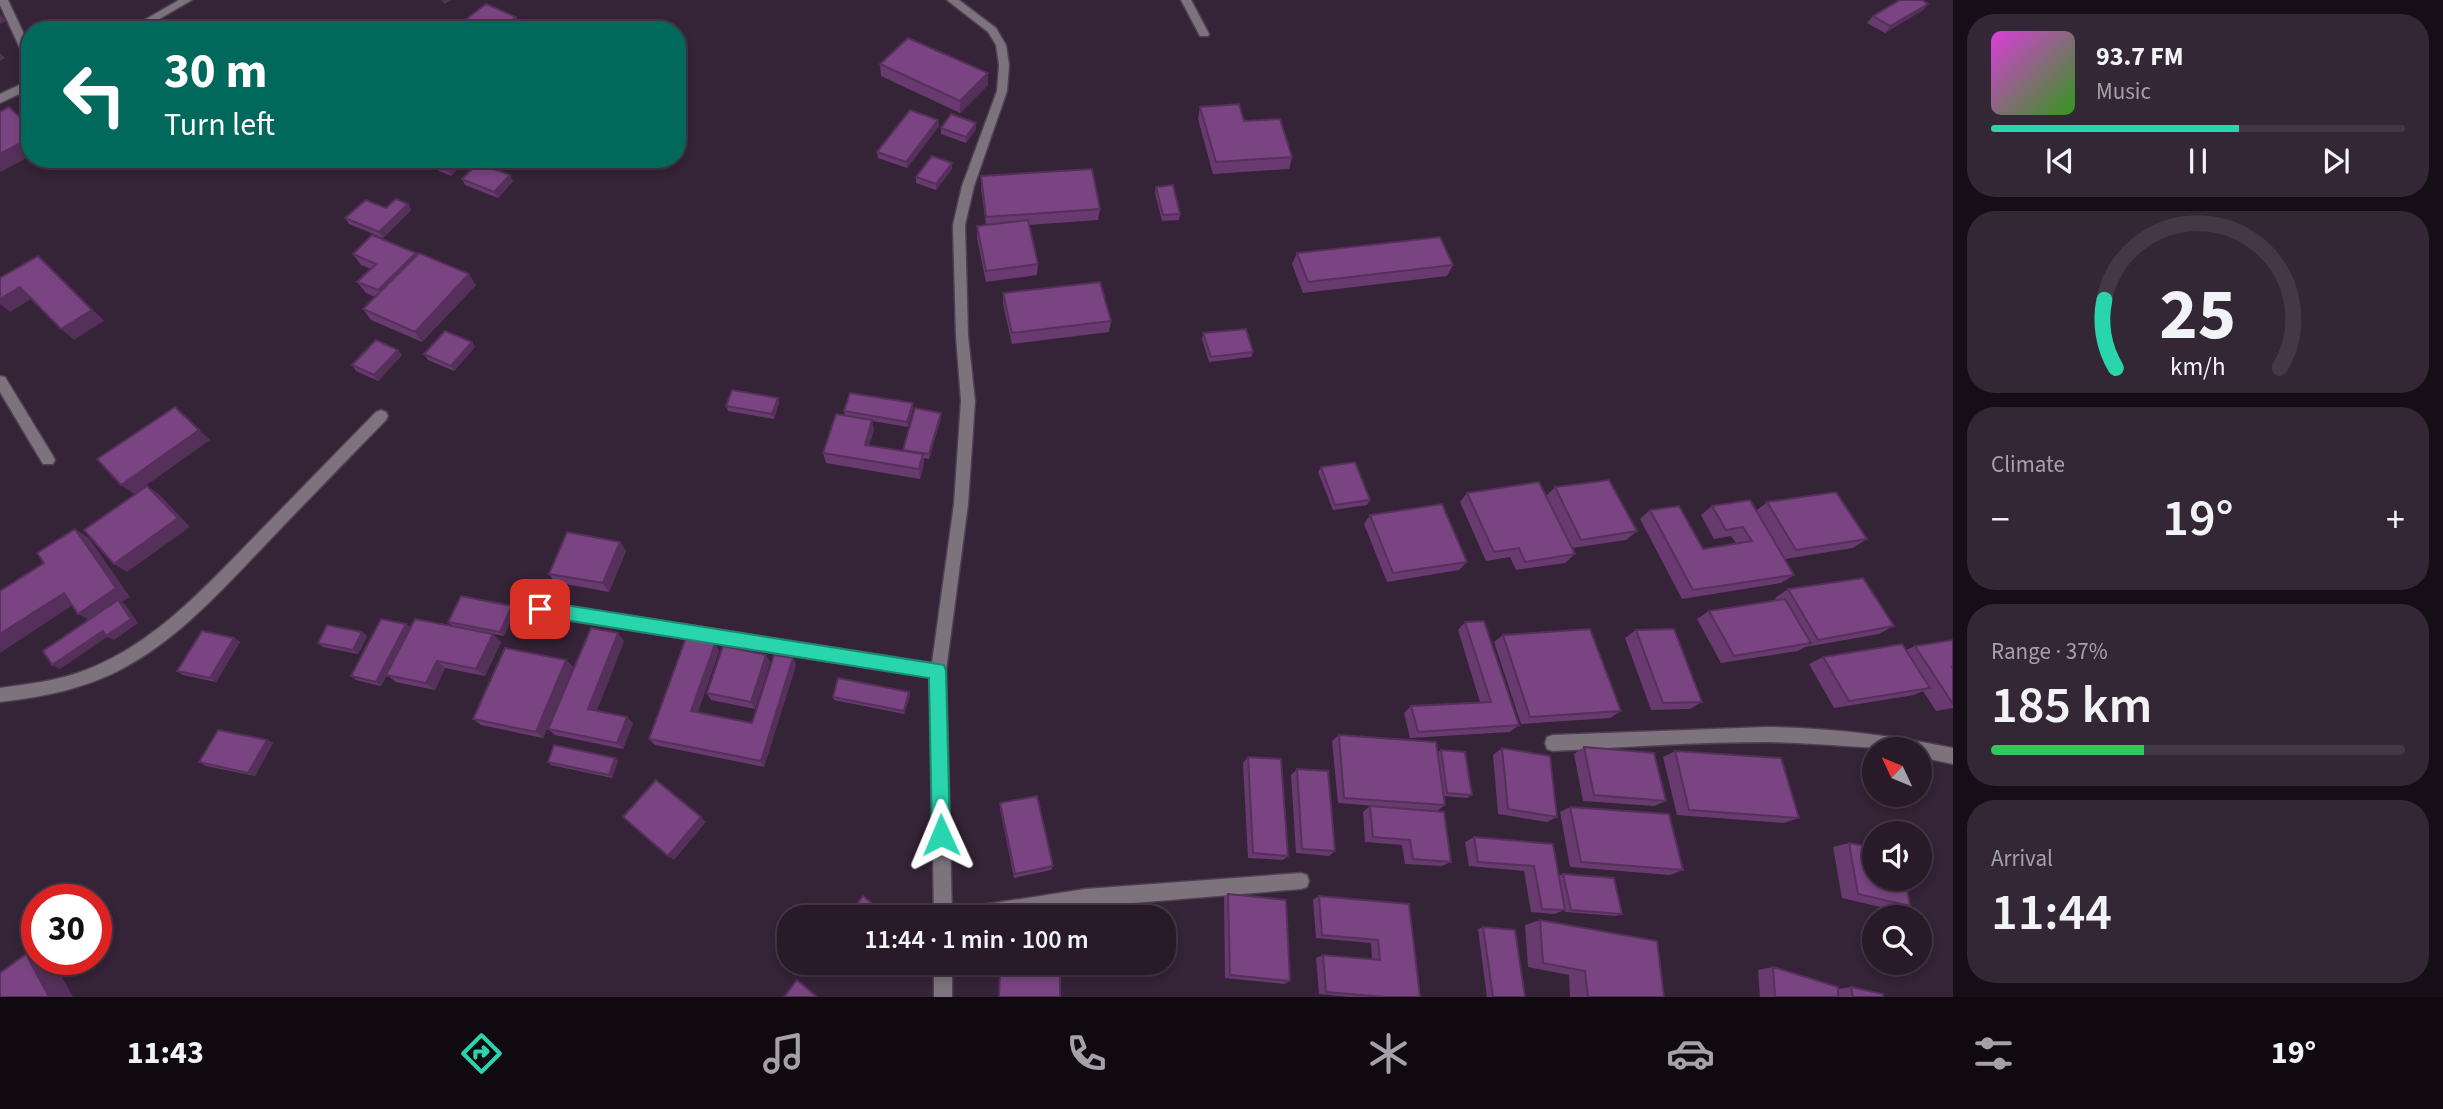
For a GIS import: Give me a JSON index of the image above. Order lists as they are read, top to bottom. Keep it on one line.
{"north":"top left","page":{"turn":["30 m","Turn left"],"song":["93.7 FM","Music"],"tile":["Climate",["Range · 37%","185 km"],["Arrival","11:44"]],"heat":["−","19°","+"],"limit":"30","trip":"11:44 · 1 min · 100 m","tabs":["11:43","19°"],"gauge":["25","km/h"]}}
